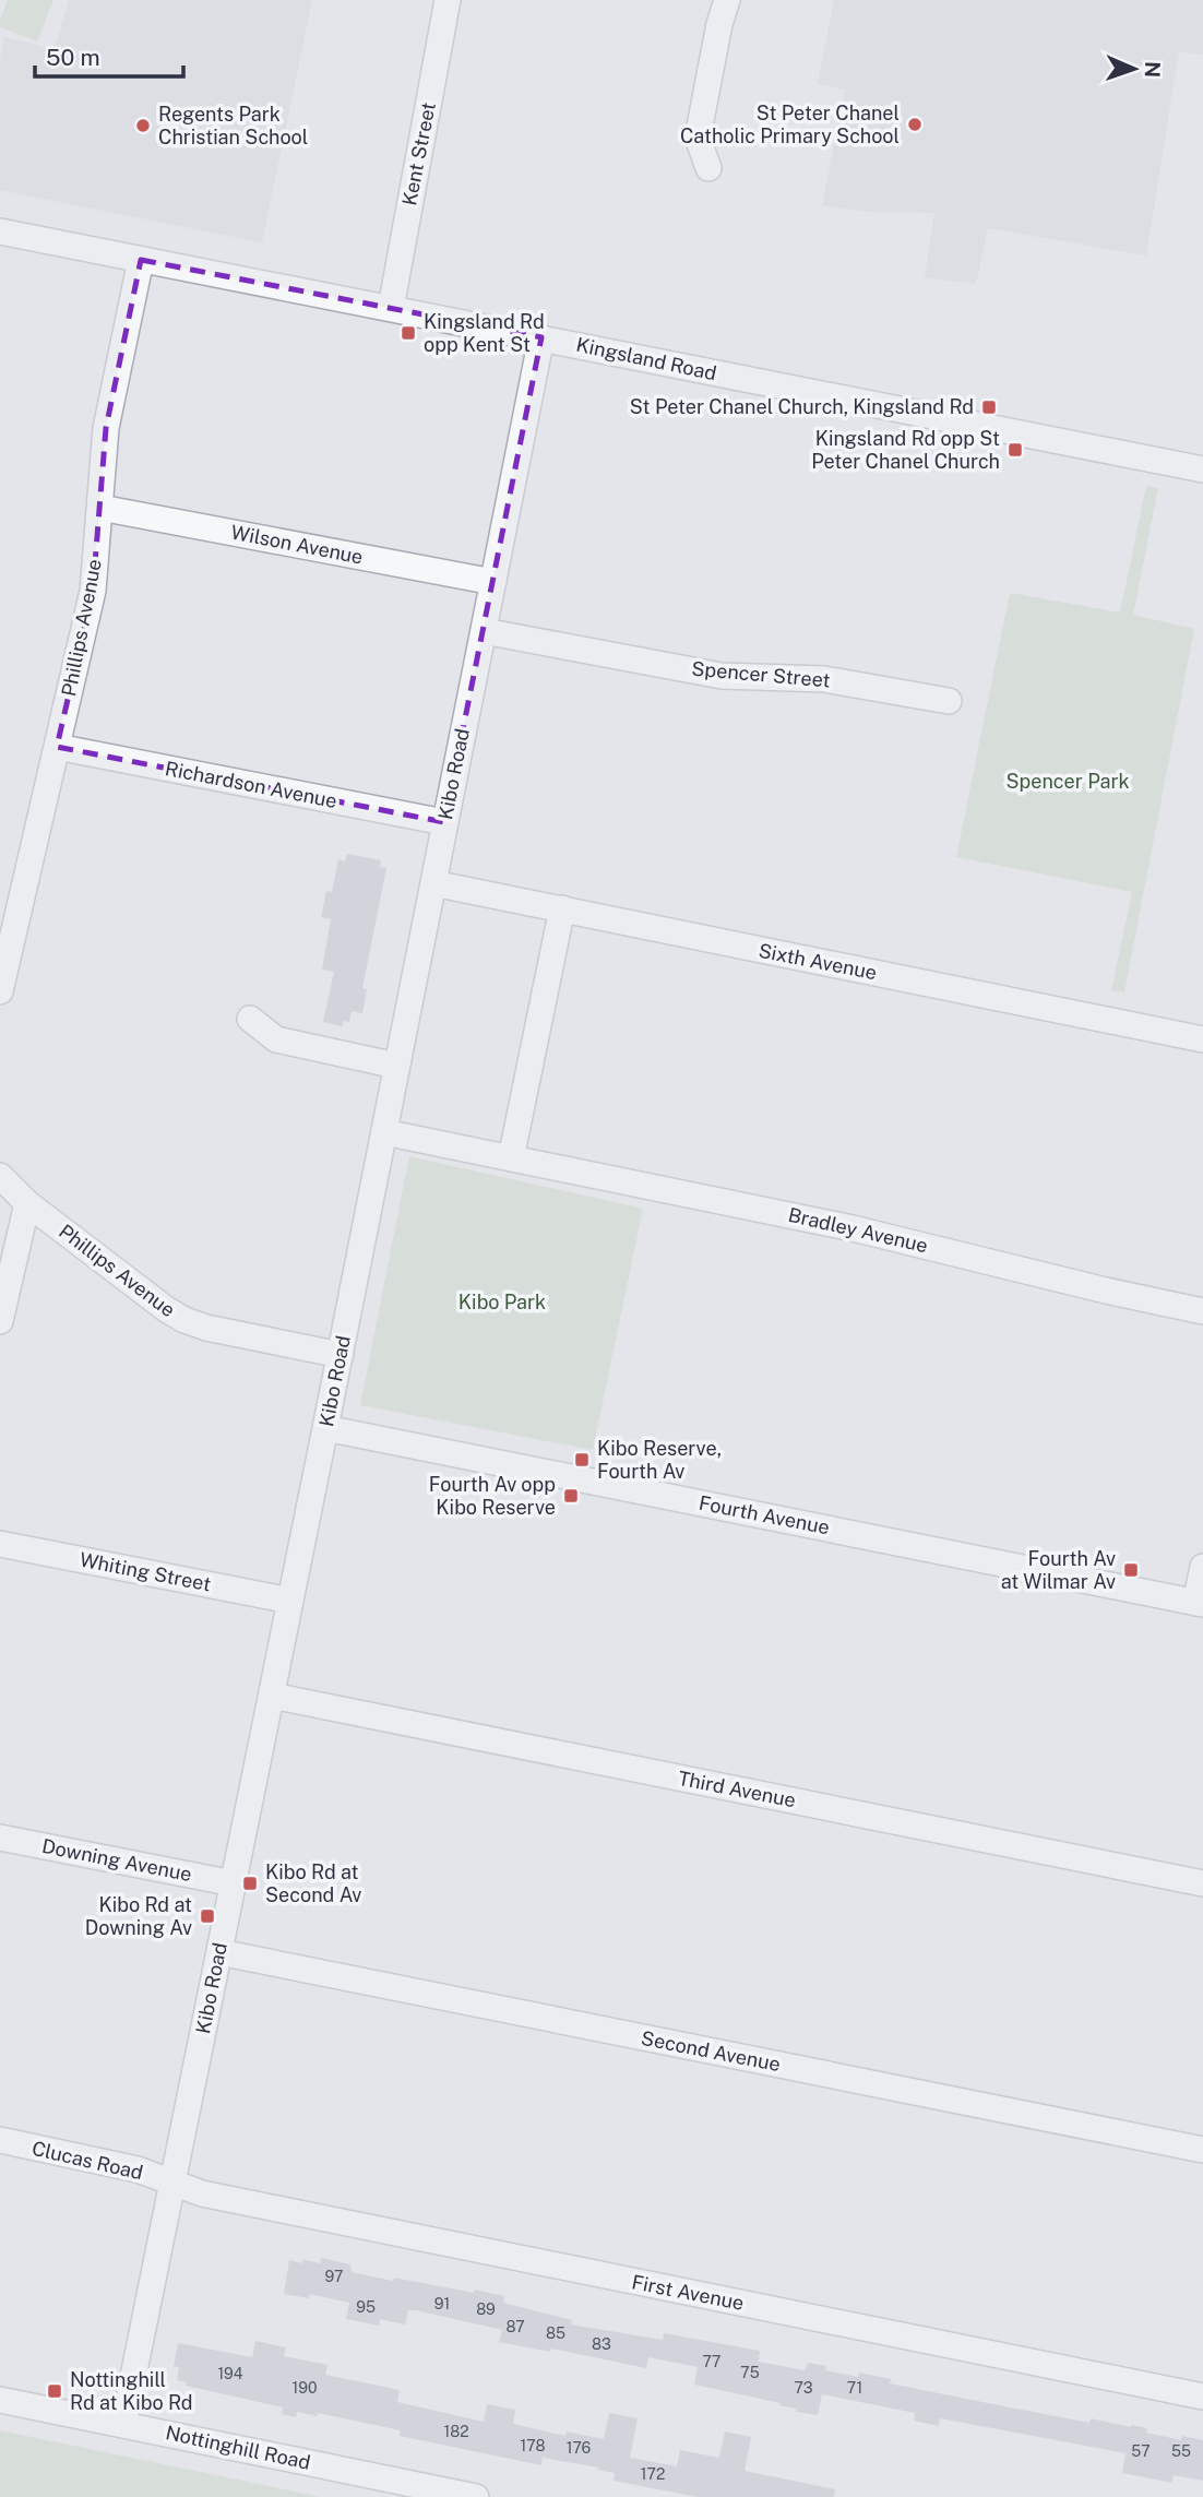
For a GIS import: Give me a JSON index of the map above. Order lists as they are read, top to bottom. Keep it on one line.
{"streets":{"street":["Kent Street","Kingsland Road","Wilson Avenue","Phillips Avenue","Spencer Street","Kibo Road","Richardson Avenue","Sixth Avenue","Bradley Avenue","Fourth Avenue","Whiting Street","Third Avenue","Downing Avenue","Second Avenue","Clucas Road","First Avenue","Nottinghill Road"]},"crossings":[["Kent Street","Kingsland Road"],["Kingsland Road","Phillips Avenue"],["Kingsland Road","Kibo Road"],["Wilson Avenue","Phillips Avenue"],["Wilson Avenue","Kibo Road"],["Phillips Avenue","Kibo Road"],["Phillips Avenue","Richardson Avenue"],["Spencer Street","Kibo Road"],["Kibo Road","Richardson Avenue"],["Kibo Road","Sixth Avenue"],["Kibo Road","Bradley Avenue"],["Kibo Road","Fourth Avenue"],["Kibo Road","Whiting Street"],["Kibo Road","Third Avenue"],["Kibo Road","Downing Avenue"],["Kibo Road","Second Avenue"],["Kibo Road","Clucas Road"],["Kibo Road","First Avenue"],["Kibo Road","Nottinghill Road"],["Clucas Road","First Avenue"]],"parks":["Spencer Park","Kibo Park"],"places":{"other":["St Peter Chanel Catholic Primary School","Regents Park Christian School"],"transit":["Kingsland Rd opp Kent St","St Peter Chanel Church, Kingsland Rd","Kingsland Rd opp St Peter Chanel Church","Kibo Reserve, Fourth Av","Fourth Av opp Kibo Reserve","Fourth Av at Wilmar Av","Kibo Rd at Second Av","Kibo Rd at Downing Av","Nottinghill Rd at Kibo Rd"]},"house_numbers":["97","91","95","89","87","85","83","77","75","194","190","73","71","182","178","176","57","55","172"],"scale_bar":"50 m","north":"right"}
